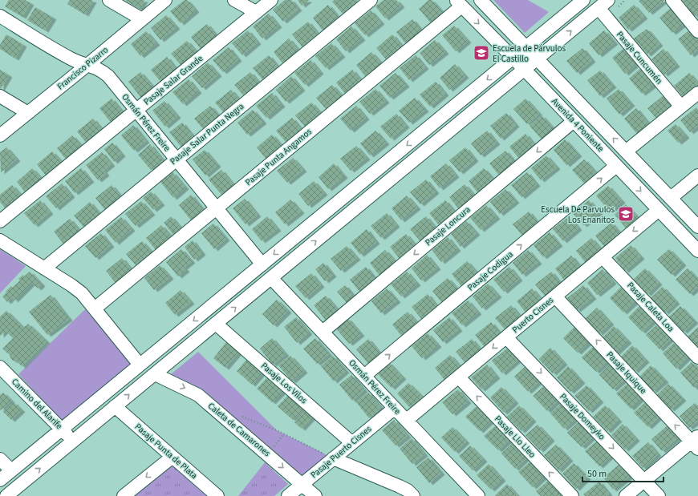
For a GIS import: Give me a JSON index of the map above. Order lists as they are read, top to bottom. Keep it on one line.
{"streets":{"street":["Pasaje Cuncumén","Francisco Pizarro","Pasaje Salar Grande","Osmán Pérez Freire","Avenida 4 Poniente","Pasaje Salar Punta Negra","Pasaje Punta Angamos","Pasaje Loncura","Pasaje Codigua","Pasaje Caleta Loa","Puerto Cisnes","Pasaje Iquique","Pasaje Los Vilos","Camino del Alarife","Pasaje Domeyko","Caleta de Camarones","Pasaje Llo Lleo","Pasaje Punta de Plata","Pasaje Puerto Cisnes"]},"crossings":[["Francisco Pizarro","Osmán Pérez Freire"],["Pasaje Salar Grande","Osmán Pérez Freire"],["Osmán Pérez Freire","Pasaje Salar Punta Negra"],["Osmán Pérez Freire","Pasaje Punta Angamos"],["Osmán Pérez Freire","Pasaje Loncura"],["Osmán Pérez Freire","Pasaje Codigua"],["Osmán Pérez Freire","Puerto Cisnes"],["Osmán Pérez Freire","Pasaje Puerto Cisnes"],["Avenida 4 Poniente","Pasaje Punta Angamos"],["Avenida 4 Poniente","Pasaje Loncura"],["Avenida 4 Poniente","Pasaje Codigua"],["Avenida 4 Poniente","Puerto Cisnes"],["Pasaje Caleta Loa","Puerto Cisnes"],["Puerto Cisnes","Pasaje Iquique"],["Puerto Cisnes","Pasaje Domeyko"],["Puerto Cisnes","Pasaje Llo Lleo"],["Pasaje Los Vilos","Pasaje Puerto Cisnes"],["Caleta de Camarones","Pasaje Puerto Cisnes"]],"one_way":["Pasaje Codigua","Puerto Cisnes","Pasaje Iquique","Pasaje Domeyko","Caleta de Camarones","Pasaje Llo Lleo"],"places":{"school or university":["Escuela de Párvulos El Castillo","Escuela De Parvulos Los Enanitos"]},"scale_bar":"50 m"}
